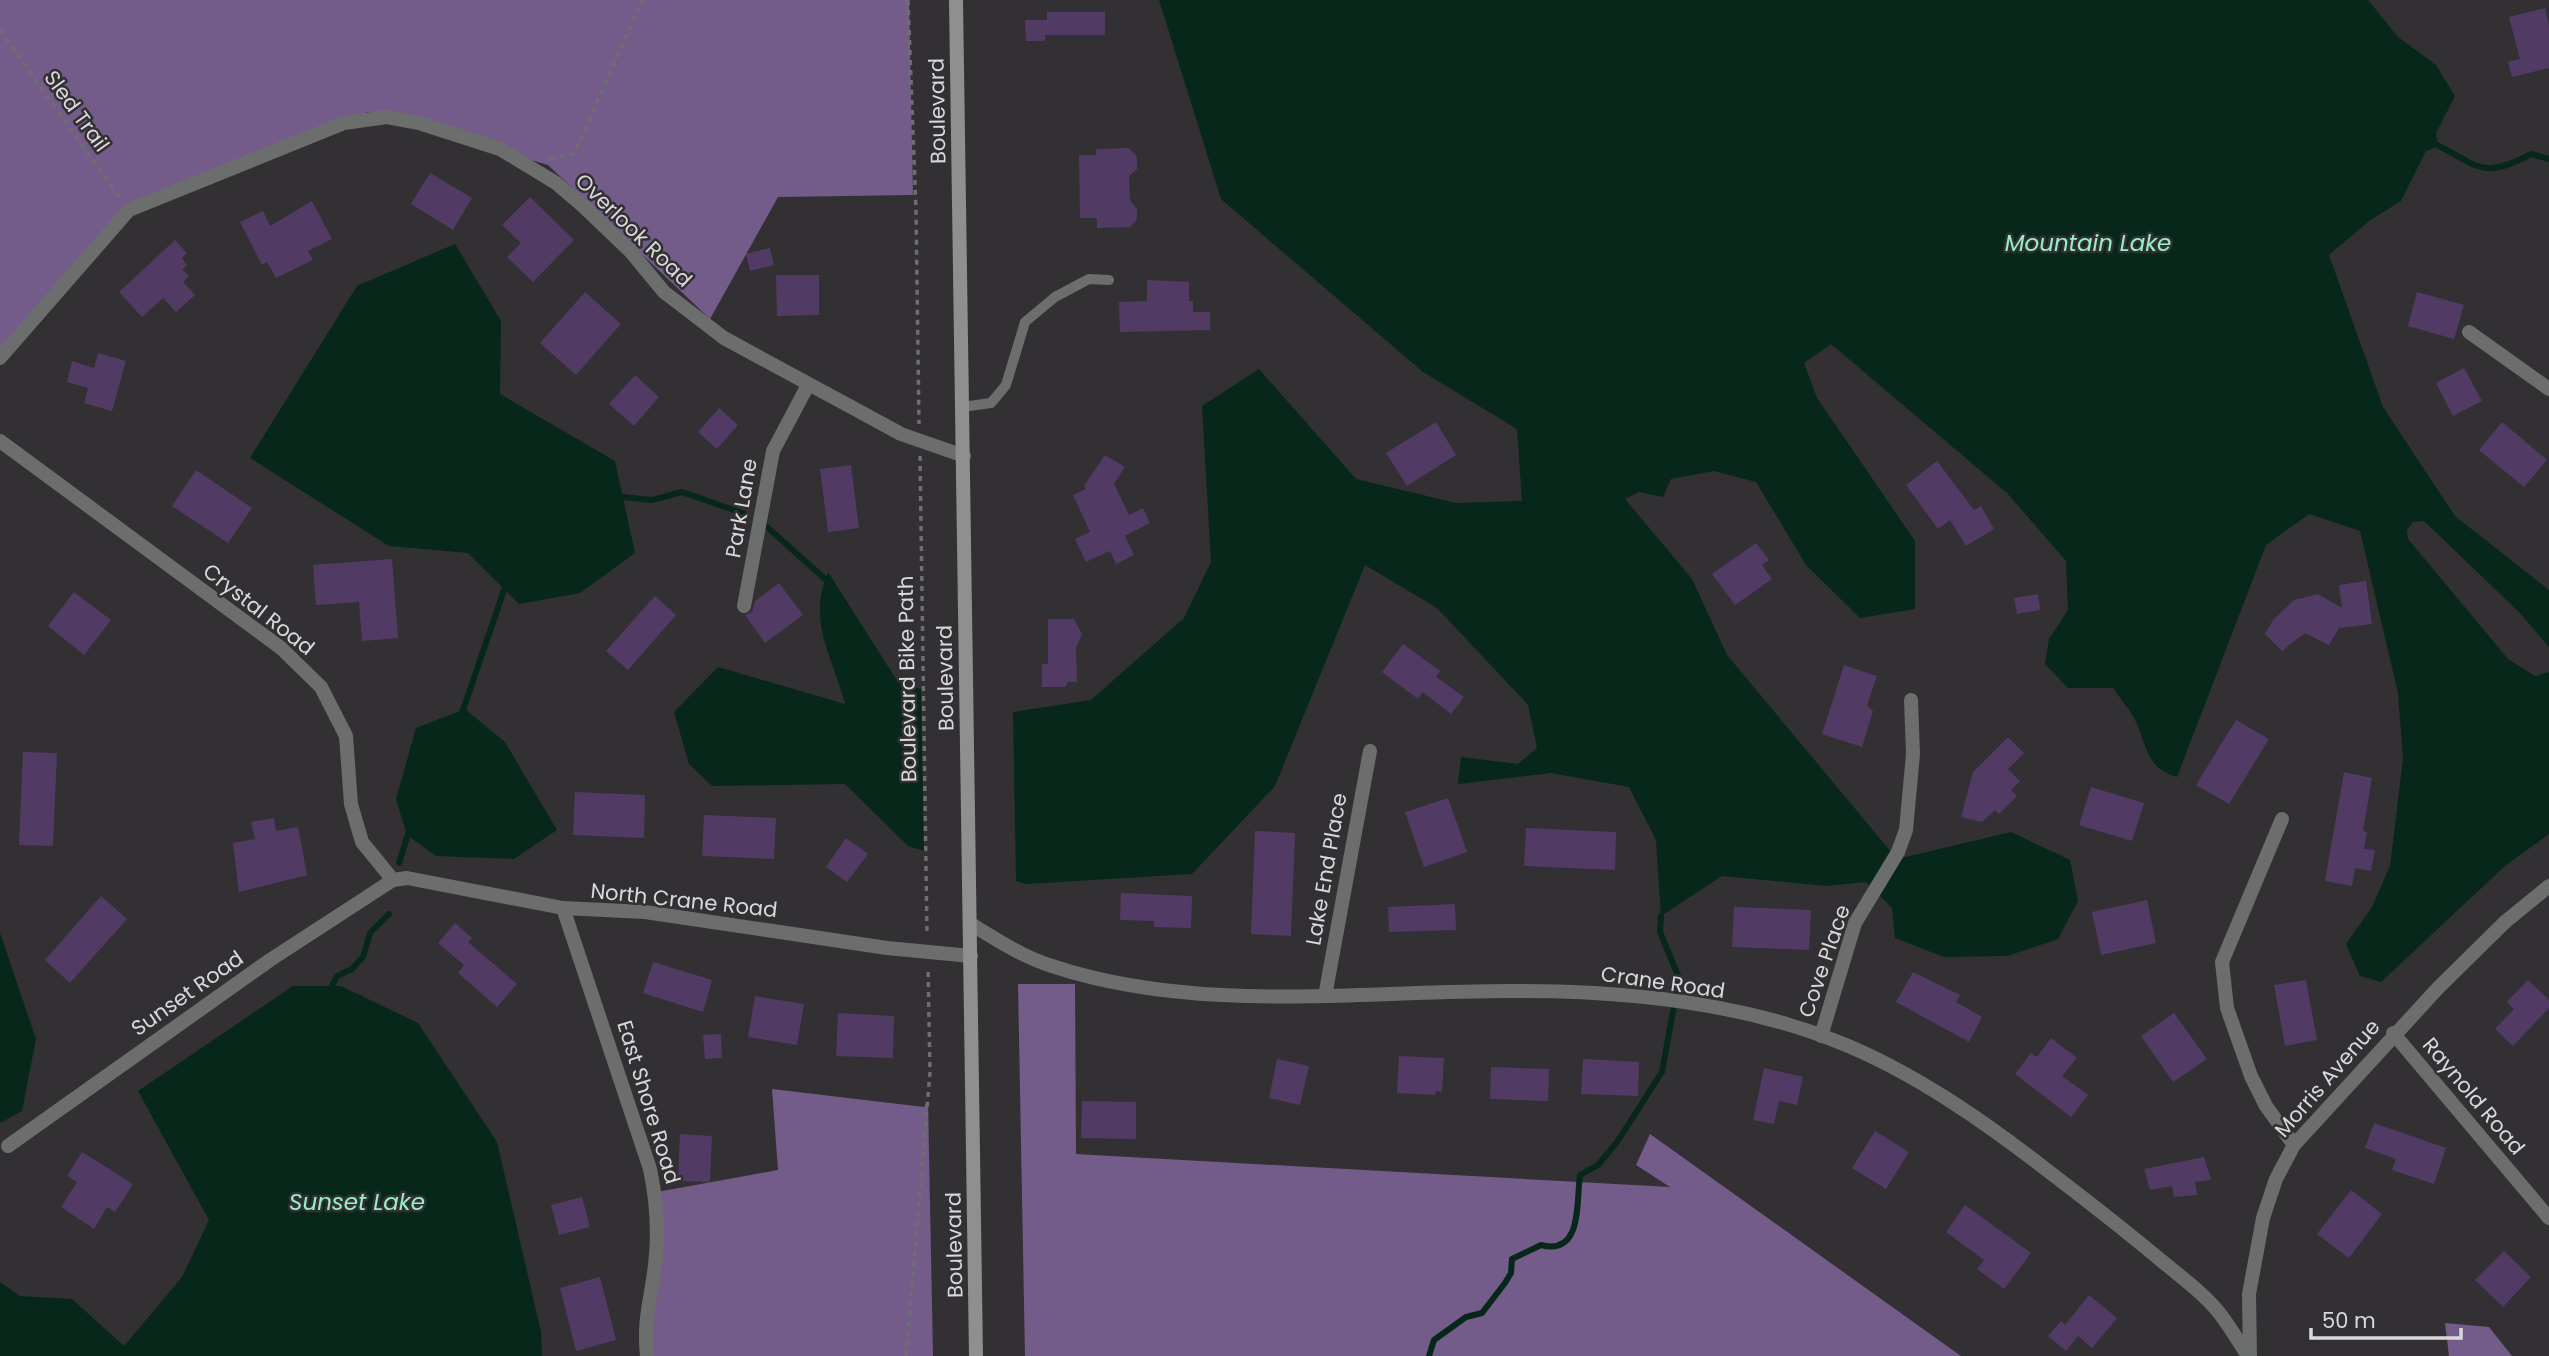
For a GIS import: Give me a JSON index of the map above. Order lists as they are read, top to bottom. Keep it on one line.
{"streets":{"main road":["Boulevard"],"street":["Overlook Road","Park Lane","Crystal Road","Lake End Place","North Crane Road","Cove Place","Crane Road","Sunset Road","Morris Avenue","Raynold Road","East Shore Road"],"path":["Sled Trail","Boulevard Bike Path"]},"crossings":[["Sled Trail","Overlook Road"],["Boulevard","Overlook Road"],["Boulevard","North Crane Road"],["Boulevard","Crane Road"],["Overlook Road","Park Lane"],["Overlook Road","Boulevard Bike Path"],["Crystal Road","North Crane Road"],["Crystal Road","Sunset Road"],["Boulevard Bike Path","North Crane Road"],["Lake End Place","Crane Road"],["North Crane Road","Sunset Road"],["North Crane Road","East Shore Road"],["Cove Place","Crane Road"],["Crane Road","Morris Avenue"],["Morris Avenue","Raynold Road"]],"water":["Mountain Lake","Sunset Lake"],"scale_bar":"50 m"}
